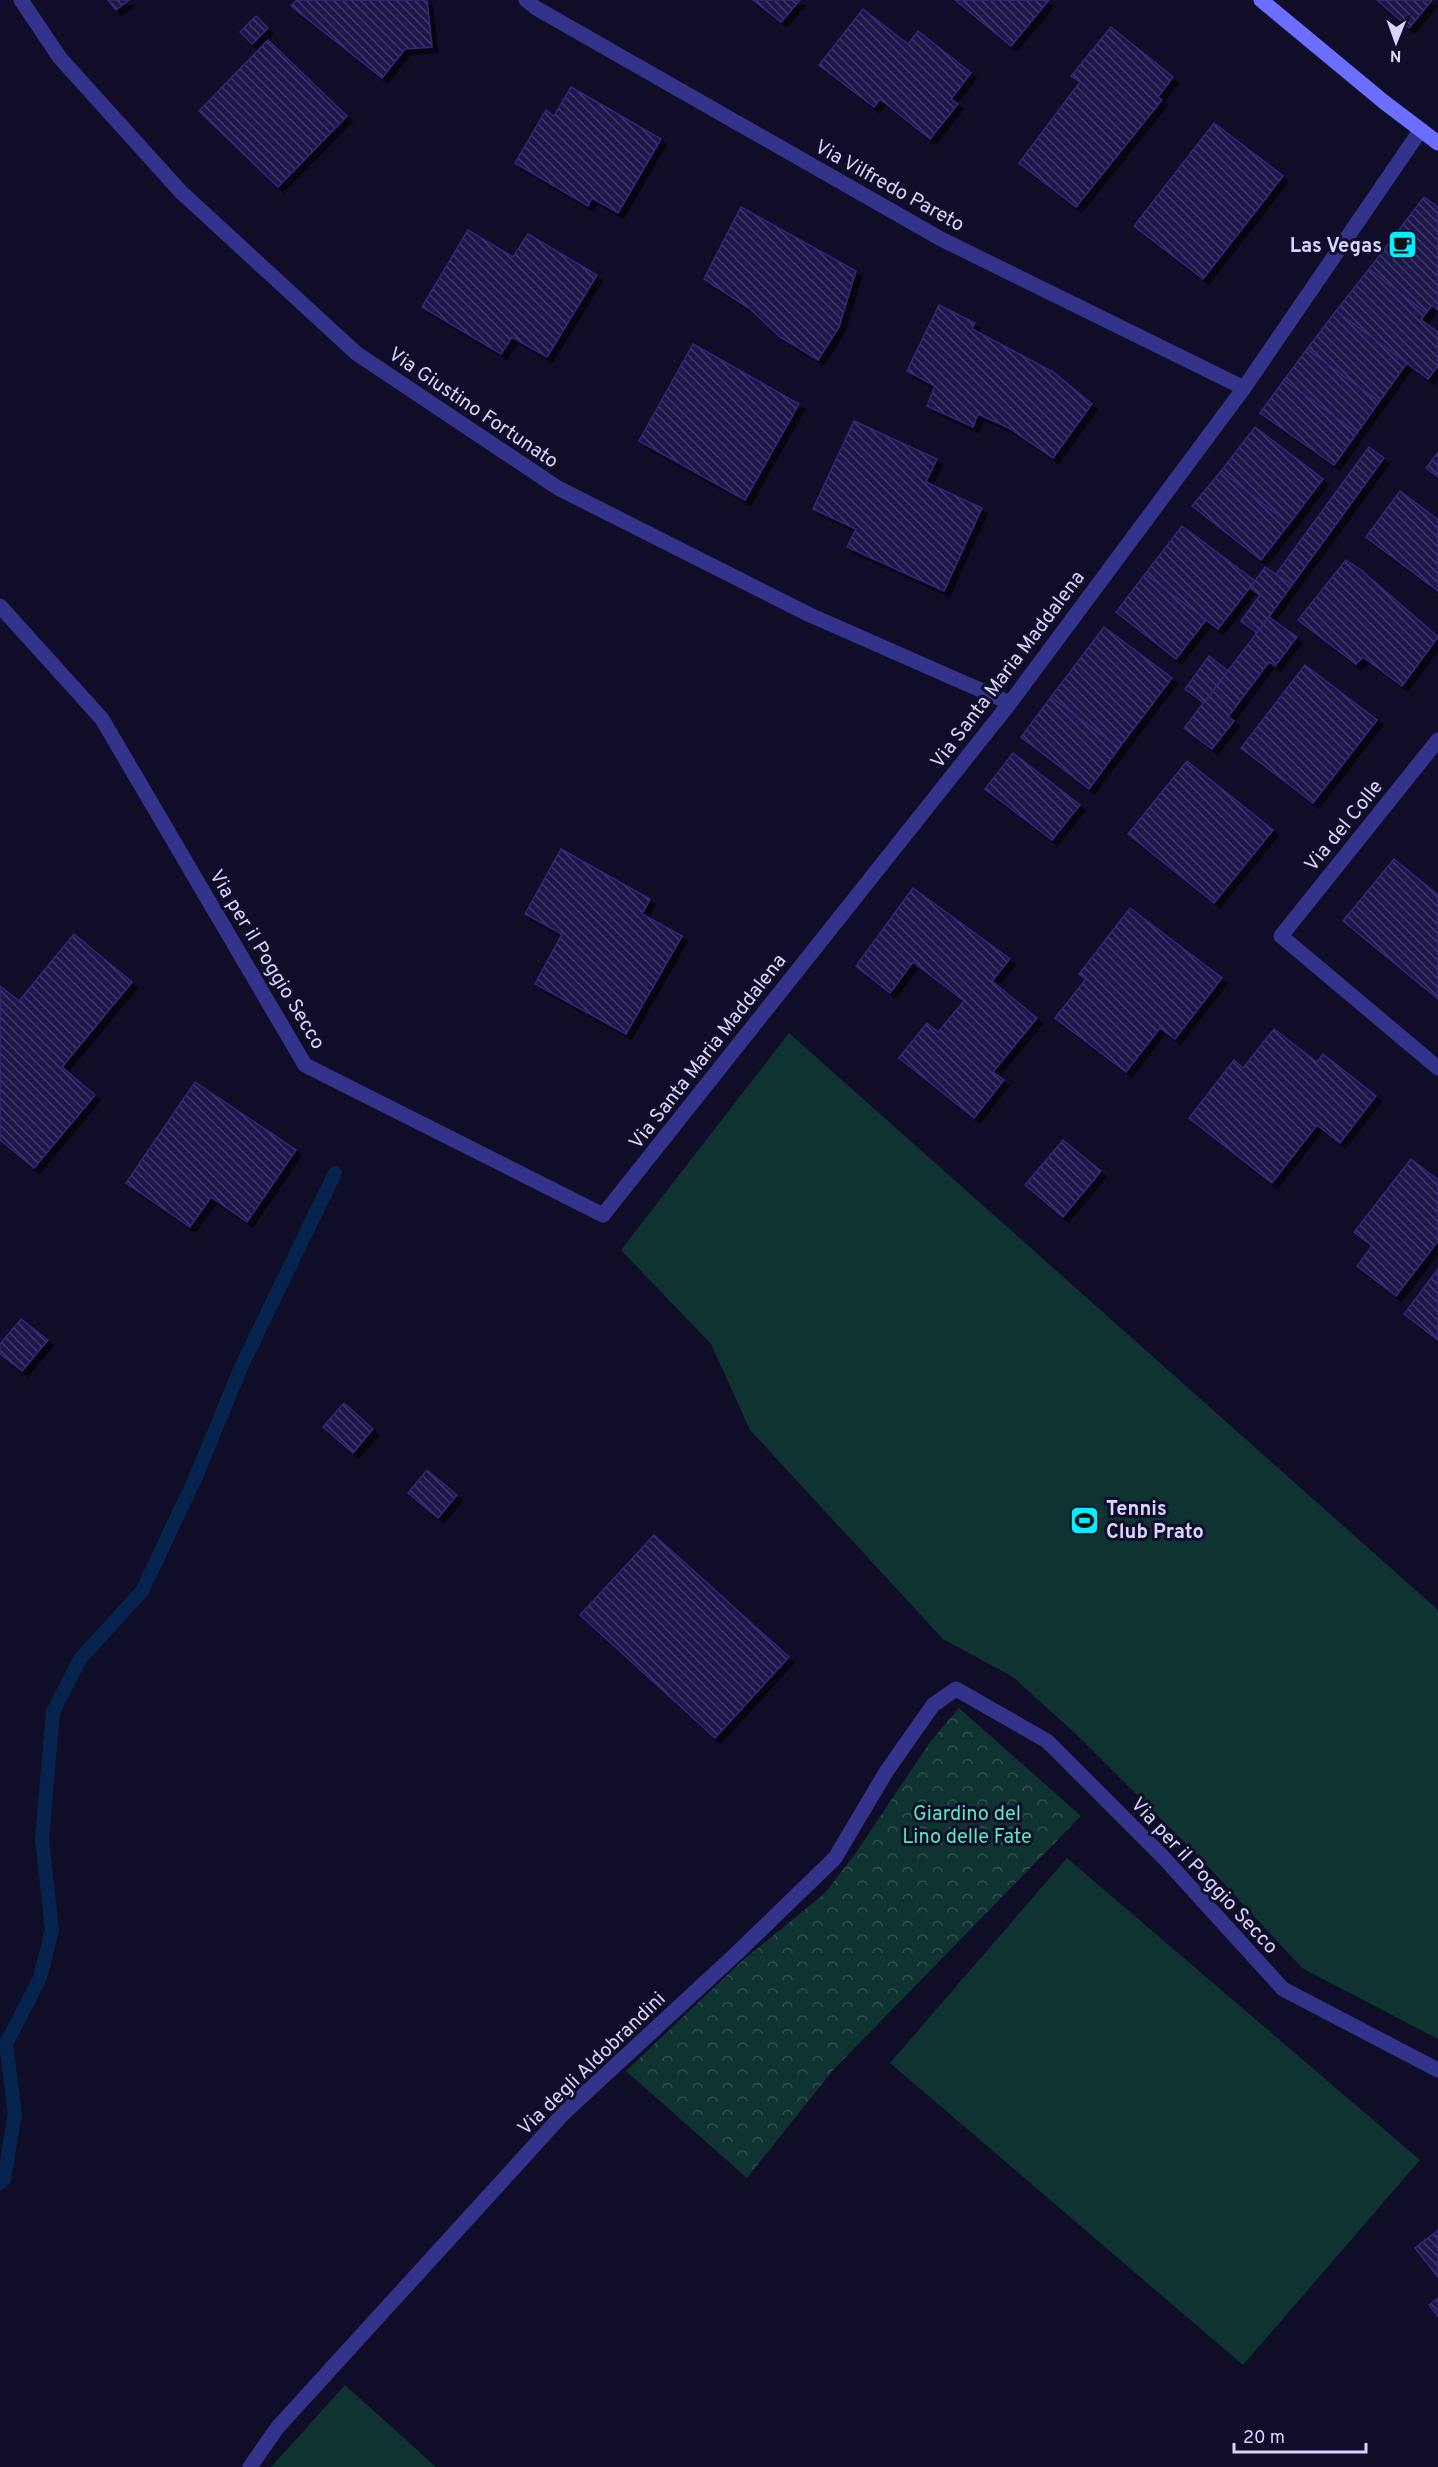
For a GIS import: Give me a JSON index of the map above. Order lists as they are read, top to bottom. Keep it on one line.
{"streets":{"street":["Via Vilfredo Pareto","Via Giustino Fortunato","Via Santa Maria Maddalena","Via del Colle","Via per il Poggio Secco","Via degli Aldobrandini"]},"crossings":[["Via Vilfredo Pareto","Via Santa Maria Maddalena"],["Via Giustino Fortunato","Via Santa Maria Maddalena"],["Via Santa Maria Maddalena","Via per il Poggio Secco"],["Via per il Poggio Secco","Via degli Aldobrandini"]],"parks":["Giardino del Lino delle Fate"],"places":{"cafe":["Las Vegas"],"sports":["Tennis Club Prato"]},"scale_bar":"20 m","north":"bottom"}
